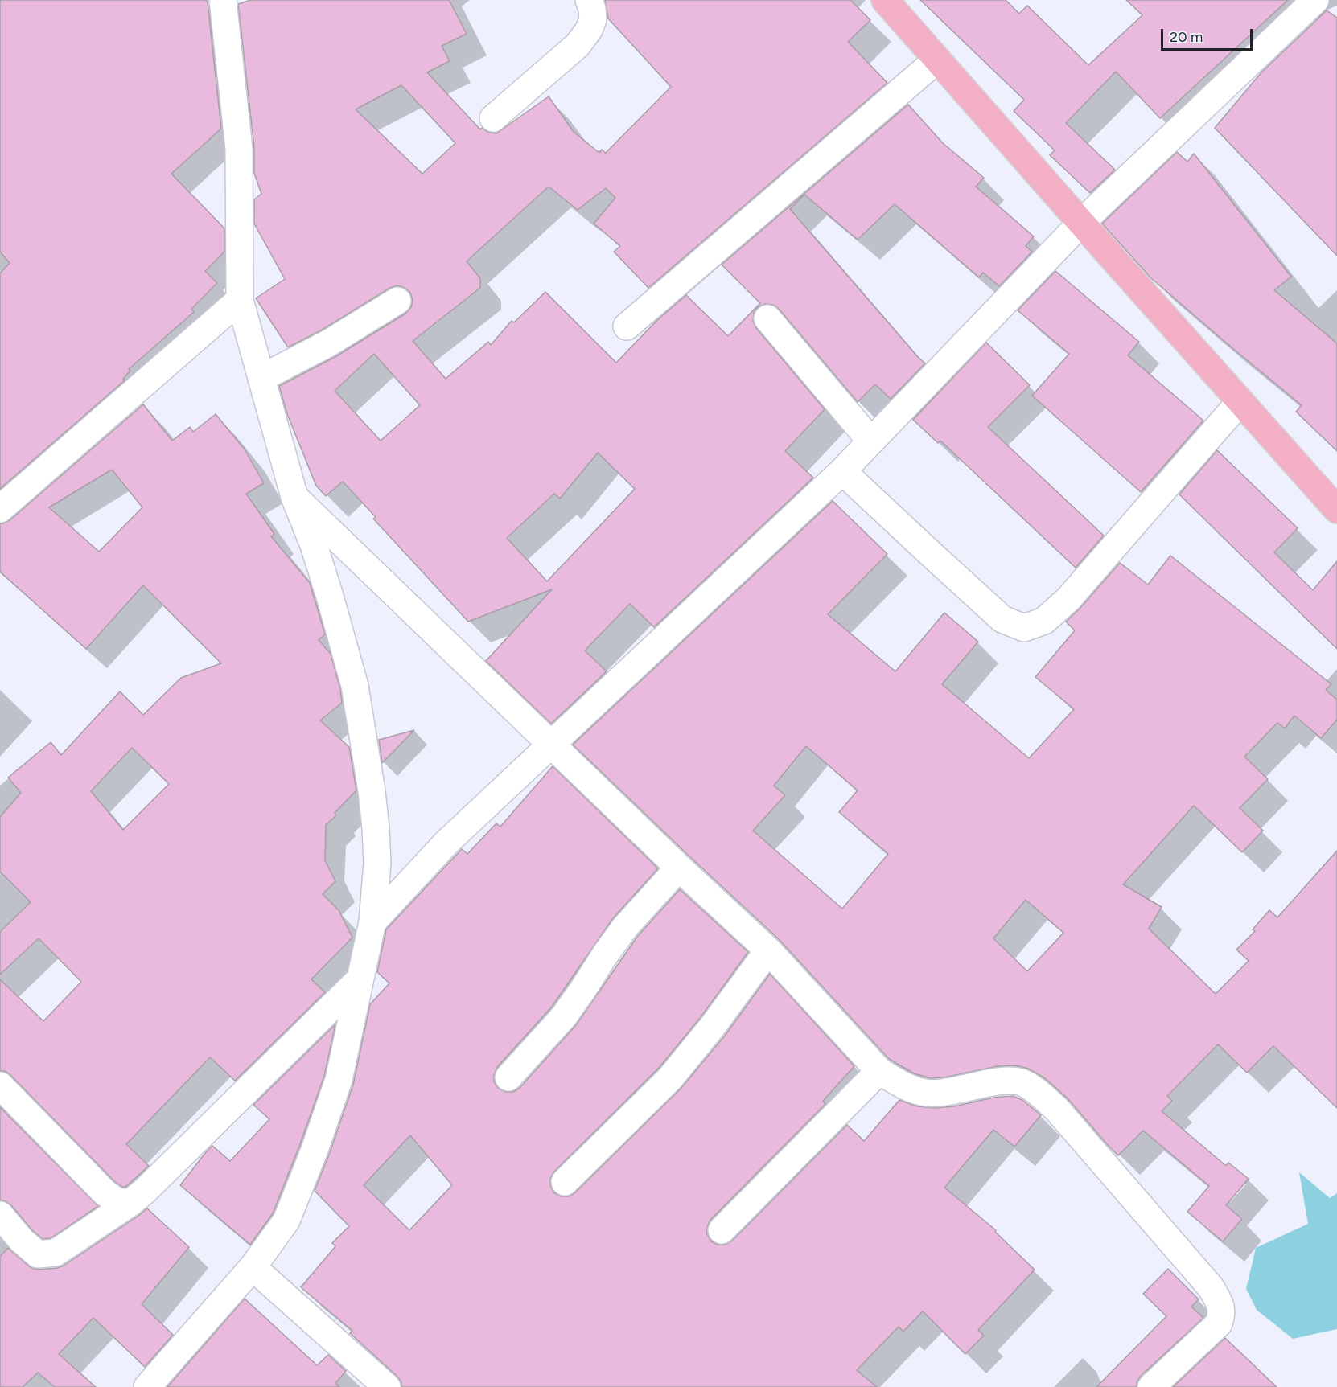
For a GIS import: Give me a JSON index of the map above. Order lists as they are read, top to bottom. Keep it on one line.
{"scale_bar":"20 m"}
